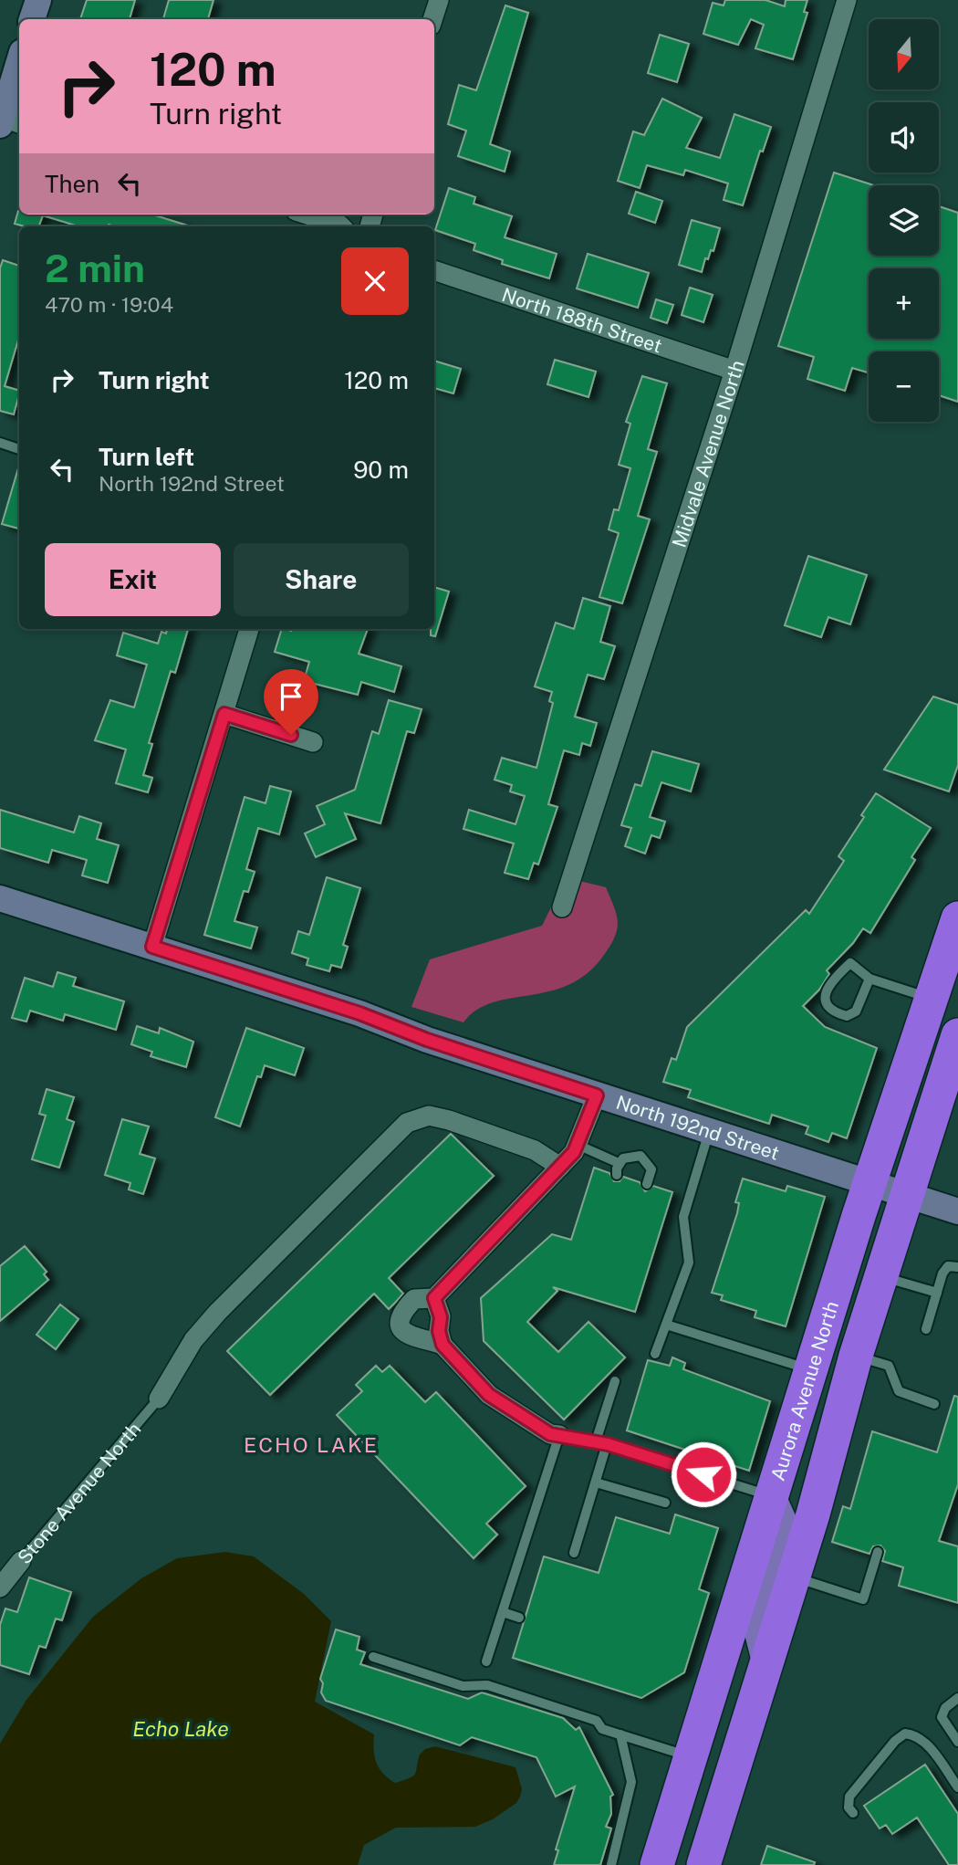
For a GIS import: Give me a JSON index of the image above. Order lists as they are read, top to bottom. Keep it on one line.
{"streets":{"highway":["Aurora Avenue North"],"street":["North 188th Street","Midvale Avenue North","North 192nd Street","Stone Avenue North"]},"crossings":[["North 188th Street","Midvale Avenue North"],["North 192nd Street","Aurora Avenue North"]],"districts":["ECHO LAKE"],"water":["Echo Lake"],"north":"bottom","page":{"map_buttons":["+","−"],"turn":["120 m","Turn right"],"then":"Then","heading":["2 min","470 m · 19:04"],"list":[{"name":"Turn right","value":"120 m"},{"name":"Turn left","note":"North 192nd Street","value":"90 m"}],"buttons":["Exit","Share"]}}
